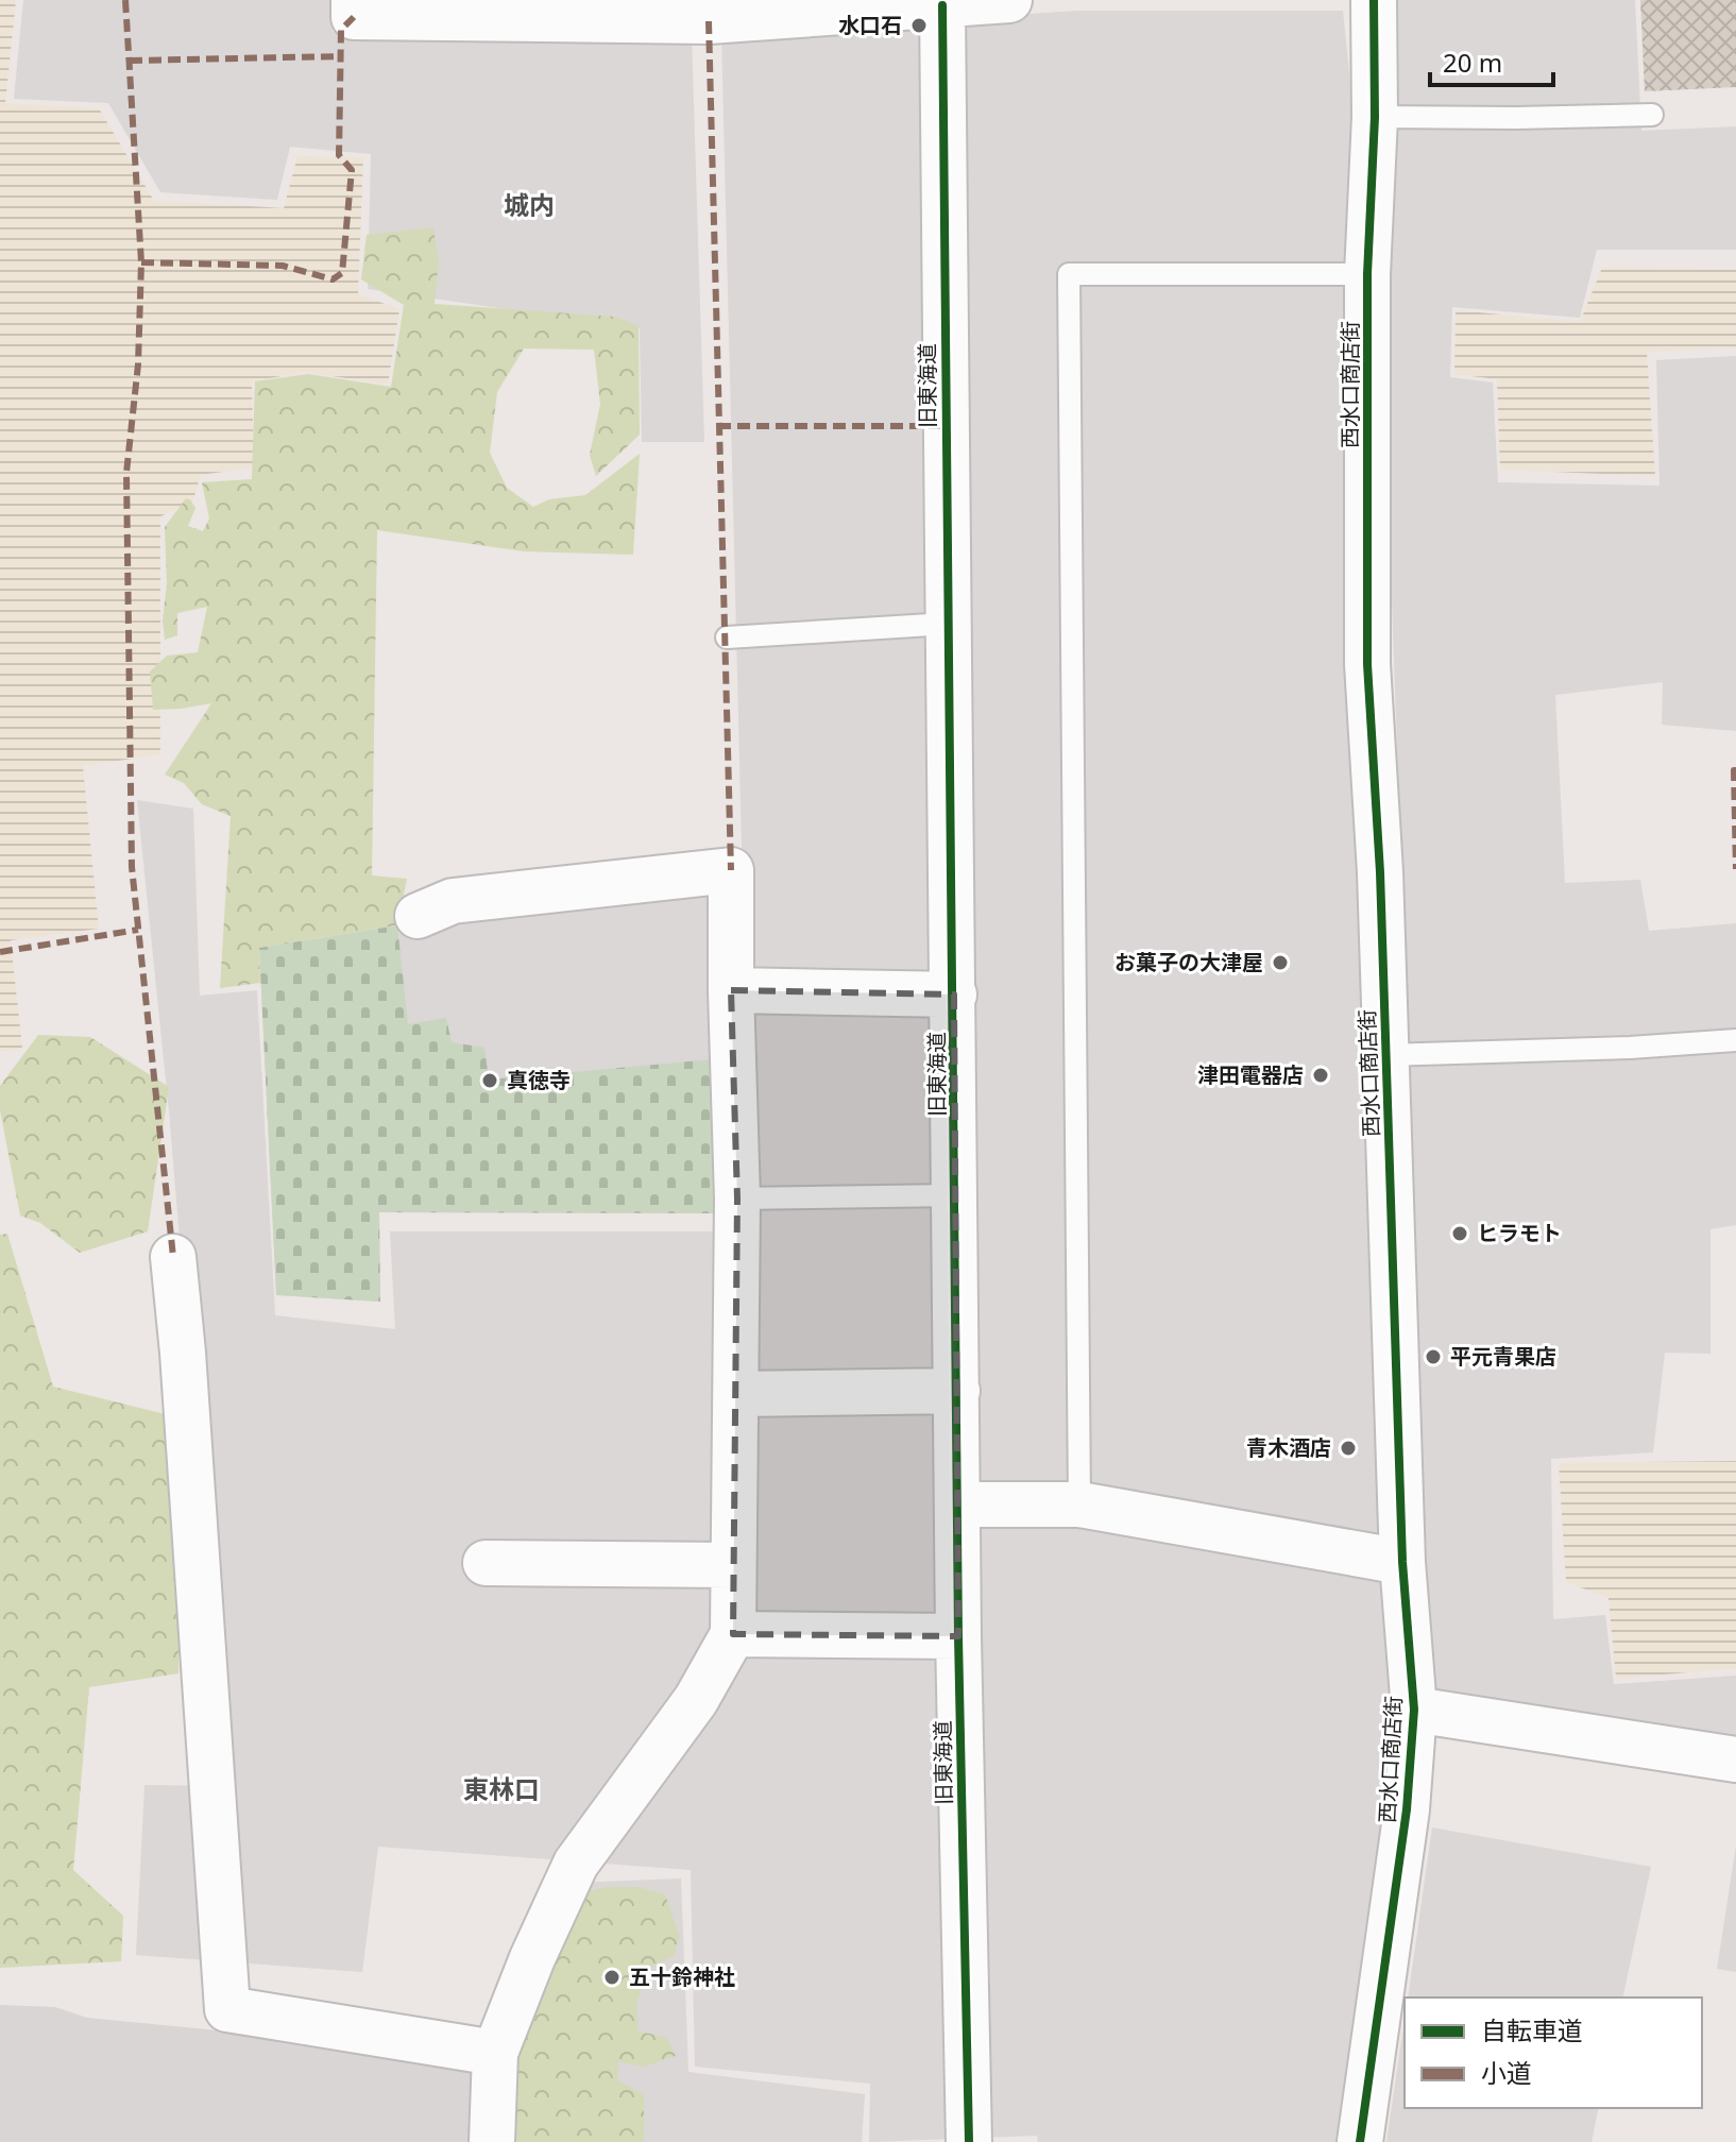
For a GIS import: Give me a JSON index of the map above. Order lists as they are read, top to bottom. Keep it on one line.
{"streets":{"street":["西水口商店街","旧東海道"]},"districts":["城内","東林口"],"places":["水口石","お菓子の大津屋","津田電器店","真徳寺","ヒラモト","平元青果店","青木酒店","五十鈴神社"],"legend":["自転車道","小道"],"scale_bar":"20 m"}
